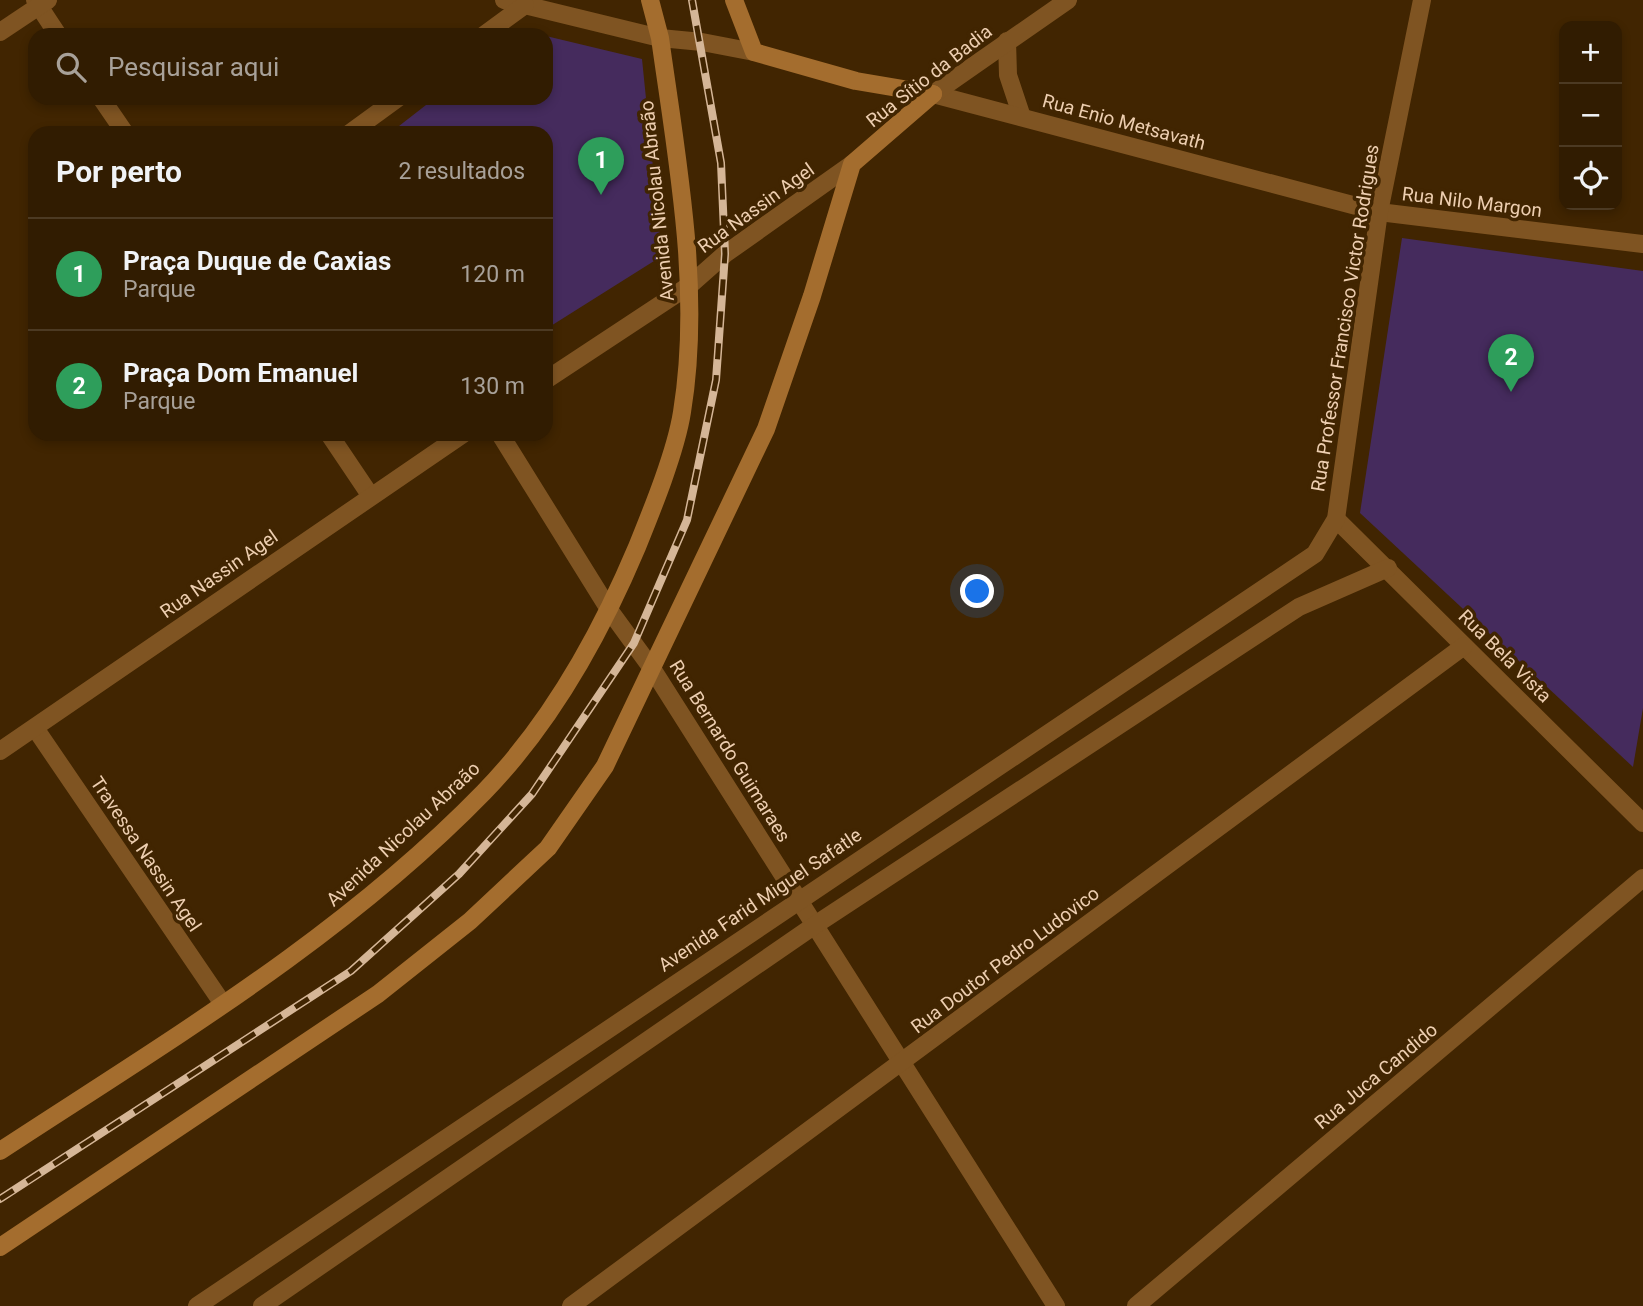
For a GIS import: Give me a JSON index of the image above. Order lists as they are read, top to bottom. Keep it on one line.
{"streets":{"street":["Rua Sítio da Badia","Rua Enio Metsavath","Avenida Nicolau Abraão","Rua Nilo Margon","Rua Nassin Agel","Rua Professor Francisco Victor Rodrigues","Rua Bela Vista","Rua Bernardo Guimaraes","Travessa Nassin Agel","Avenida Farid Miguel Safatle","Rua Doutor Pedro Ludovico","Rua Juca Candido"]},"crossings":[["Rua Sítio da Badia","Rua Enio Metsavath"],["Rua Sítio da Badia","Rua Nassin Agel"],["Rua Enio Metsavath","Rua Nilo Margon"],["Rua Enio Metsavath","Rua Professor Francisco Victor Rodrigues"],["Avenida Nicolau Abraão","Rua Nassin Agel"],["Avenida Nicolau Abraão","Rua Bernardo Guimaraes"],["Avenida Nicolau Abraão","Travessa Nassin Agel"],["Rua Nilo Margon","Rua Professor Francisco Victor Rodrigues"],["Rua Nassin Agel","Travessa Nassin Agel"],["Rua Professor Francisco Victor Rodrigues","Rua Bela Vista"],["Rua Professor Francisco Victor Rodrigues","Avenida Farid Miguel Safatle"],["Rua Bela Vista","Avenida Farid Miguel Safatle"],["Rua Bela Vista","Rua Doutor Pedro Ludovico"],["Rua Bernardo Guimaraes","Avenida Farid Miguel Safatle"],["Rua Bernardo Guimaraes","Rua Doutor Pedro Ludovico"]],"page":{"map_buttons":["+","−"],"search":"Pesquisar aqui","heading":["Por perto","2 resultados"],"pins":["1","2"],"list":[{"mark":"1","name":"Praça Duque de Caxias","note":"Parque","value":"120 m"},{"mark":"2","name":"Praça Dom Emanuel","note":"Parque","value":"130 m"}]}}
